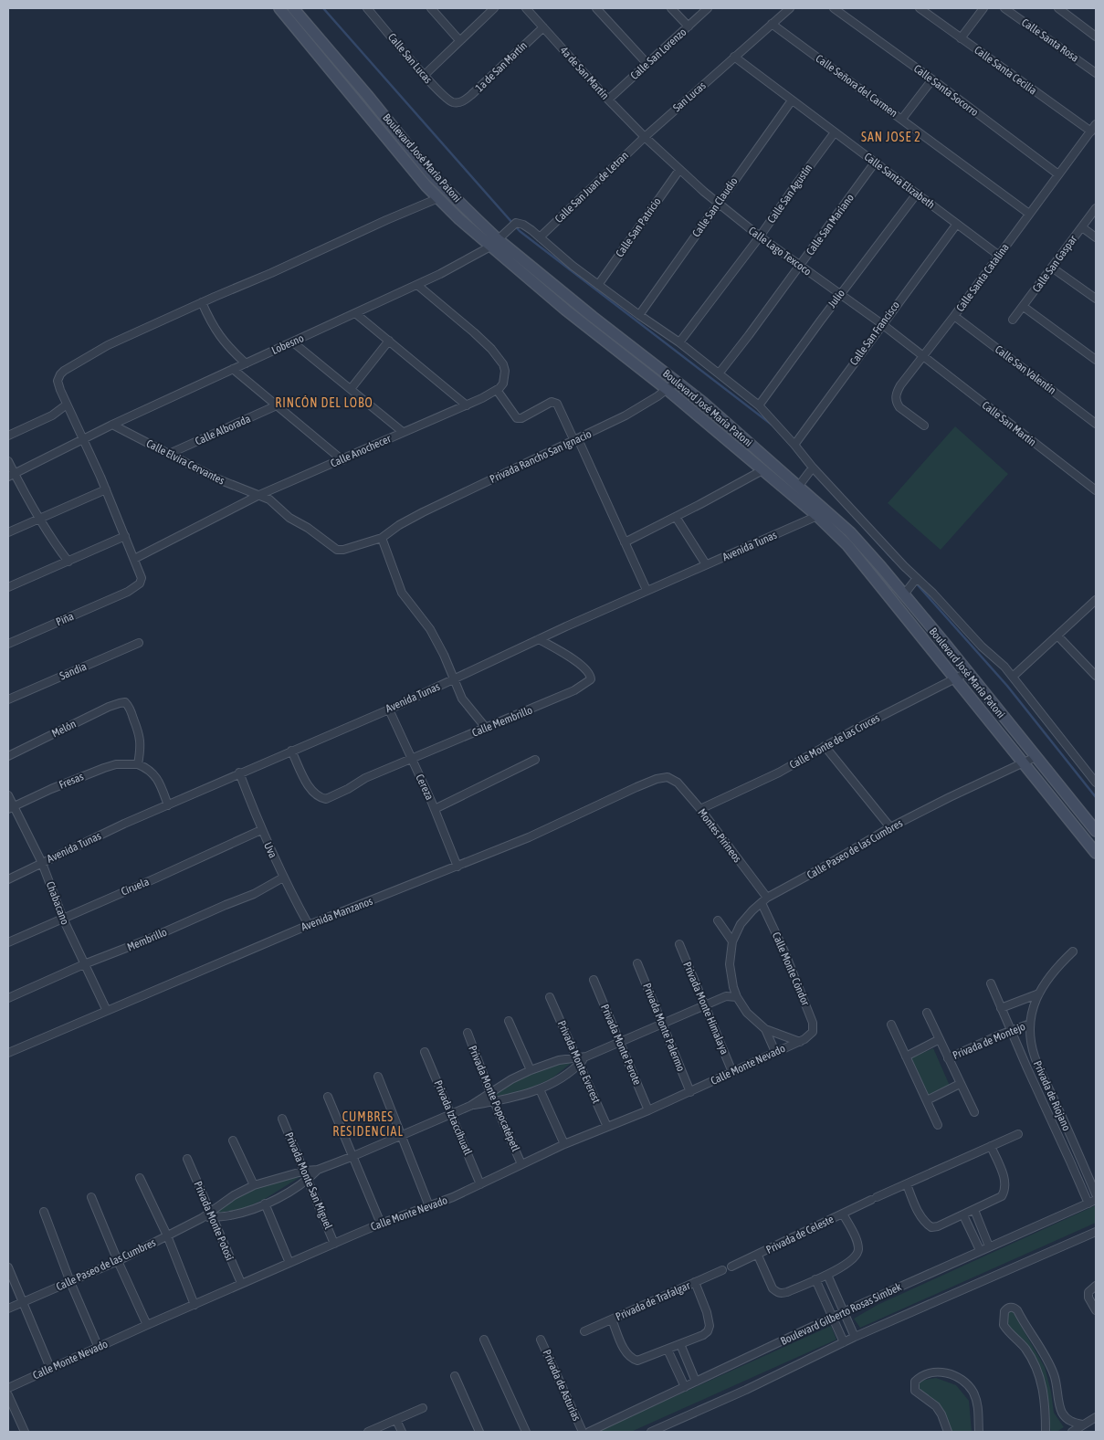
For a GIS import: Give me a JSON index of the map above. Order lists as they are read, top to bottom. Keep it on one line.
{"streets":{"main road":["Boulevard José María Patoni"],"street":["Calle Santa Rosa","Calle San Lorenzo","Calle San Lucas","1a de San Martín","Calle Santa Cecilia","4a de San Martín","Calle Señora del Carmen","Calle Santa Socorro","San Lucas","Calle Santa Elizabeth","Calle San Juan de Letran","Calle San Agustín","Calle San Claudio","Calle San Mariano","Calle San Patricio","Calle Lago Texcoco","Calle San Gaspar","Calle Santa Catalina","Julio","Calle San Francisco","Lobesno","Calle San Valentín","Calle San Martín","Calle Alborada","Calle Anochecer","Privada Rancho San Ignacio","Calle Elvira Cervantes","Avenida Tunas","Piña","Sandia","Calle Membrillo","Melón","Calle Monte de las Cruces","Fresas","Cereza","Montes Pirineos","Calle Paseo de las Cumbres","Uva","Ciruela","Chabacano","Avenida Manzanos","Membrillo","Calle Monte Cóndor","Privada Monte Himalaya","Privada Monte Palermo","Privada de Montejo","Privada Monte Perote","Privada Monte Everest","Calle Monte Nevado","Privada de Riojano","Privada Monte Popocatépetl","Privada Iztaccíhuatl","Privada Monte San Miguel","Privada Monte Potosí","Privada de Celeste","Privada de Trafalgar","Boulevard Gilberto Rosas Simbek","Privada de Asturias"]},"crossings":[["Calle San Lorenzo","4a de San Martín"],["Calle San Lucas","1a de San Martín"],["1a de San Martín","4a de San Martín"],["Calle Santa Cecilia","Calle Santa Catalina"],["4a de San Martín","San Lucas"],["4a de San Martín","Calle San Juan de Letran"],["4a de San Martín","Calle Lago Texcoco"],["Calle Señora del Carmen","Calle Santa Catalina"],["Calle Santa Socorro","Calle Santa Catalina"],["San Lucas","Calle Santa Elizabeth"],["San Lucas","Calle San Juan de Letran"],["San Lucas","Calle Lago Texcoco"],["Boulevard José María Patoni","Lobesno"],["Boulevard José María Patoni","Privada Rancho San Ignacio"],["Boulevard José María Patoni","Avenida Tunas"],["Boulevard José María Patoni","Calle Monte de las Cruces"],["Boulevard José María Patoni","Calle Paseo de las Cumbres"],["Calle Santa Elizabeth","Calle San Agustín"],["Calle Santa Elizabeth","Calle San Claudio"],["Calle Santa Elizabeth","Calle San Mariano"],["Calle Santa Elizabeth","Calle Santa Catalina"],["Calle Santa Elizabeth","Julio"],["Calle Santa Elizabeth","Calle San Francisco"],["Calle San Juan de Letran","Calle Lago Texcoco"],["Calle San Agustín","Calle Lago Texcoco"],["Calle San Claudio","Calle Lago Texcoco"],["Calle San Mariano","Calle Lago Texcoco"],["Calle San Patricio","Calle Lago Texcoco"],["Calle Lago Texcoco","Calle Santa Catalina"],["Calle Lago Texcoco","Julio"],["Calle Lago Texcoco","Calle San Francisco"],["Calle Lago Texcoco","Calle San Martín"],["Calle Santa Catalina","Calle San Valentín"],["Calle Santa Catalina","Calle San Martín"],["Lobesno","Calle Elvira Cervantes"],["Calle Alborada","Calle Elvira Cervantes"],["Calle Anochecer","Calle Elvira Cervantes"],["Calle Anochecer","Piña"],["Privada Rancho San Ignacio","Calle Elvira Cervantes"],["Avenida Tunas","Calle Membrillo"],["Avenida Tunas","Cereza"],["Avenida Tunas","Uva"],["Avenida Tunas","Chabacano"],["Calle Membrillo","Cereza"],["Melón","Fresas"],["Calle Monte de las Cruces","Montes Pirineos"],["Fresas","Chabacano"],["Cereza","Avenida Manzanos"],["Montes Pirineos","Calle Paseo de las Cumbres"],["Montes Pirineos","Avenida Manzanos"],["Calle Paseo de las Cumbres","Calle Monte Cóndor"],["Calle Paseo de las Cumbres","Privada Monte Himalaya"],["Calle Paseo de las Cumbres","Privada Monte Palermo"],["Calle Paseo de las Cumbres","Privada Monte Perote"],["Calle Paseo de las Cumbres","Privada Monte Everest"],["Calle Paseo de las Cumbres","Calle Monte Nevado"],["Calle Paseo de las Cumbres","Privada Monte Popocatépetl"],["Calle Paseo de las Cumbres","Privada Iztaccíhuatl"],["Calle Paseo de las Cumbres","Privada Monte San Miguel"],["Calle Paseo de las Cumbres","Privada Monte Potosí"],["Uva","Ciruela"],["Uva","Avenida Manzanos"],["Uva","Membrillo"],["Ciruela","Chabacano"],["Chabacano","Avenida Manzanos"],["Chabacano","Membrillo"],["Calle Monte Cóndor","Calle Monte Nevado"],["Privada Monte Himalaya","Calle Monte Nevado"],["Privada Monte Palermo","Calle Monte Nevado"],["Privada de Montejo","Privada de Riojano"],["Privada Monte Perote","Calle Monte Nevado"],["Privada Monte Everest","Calle Monte Nevado"],["Calle Monte Nevado","Privada Monte Popocatépetl"],["Calle Monte Nevado","Privada Iztaccíhuatl"],["Calle Monte Nevado","Privada Monte San Miguel"],["Calle Monte Nevado","Privada Monte Potosí"],["Privada de Riojano","Boulevard Gilberto Rosas Simbek"]],"districts":["SAN JOSE 2","RINCÓN DEL LOBO","CUMBRES RESIDENCIAL"]}
